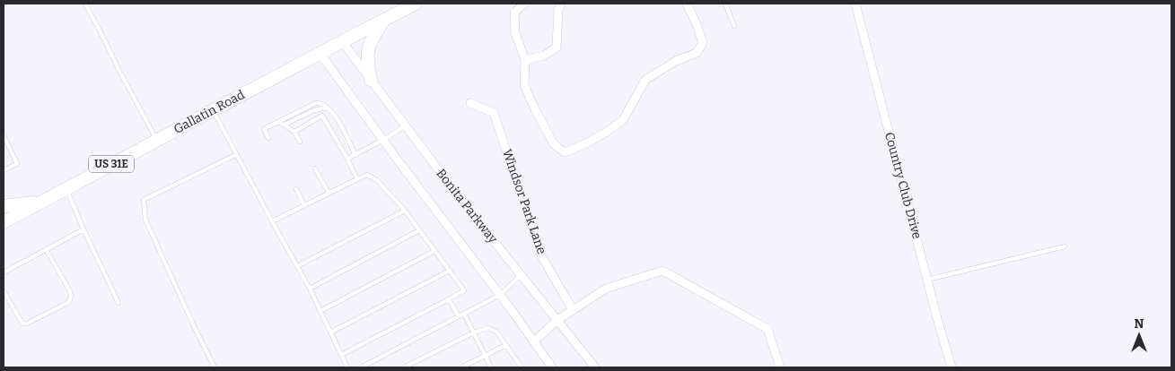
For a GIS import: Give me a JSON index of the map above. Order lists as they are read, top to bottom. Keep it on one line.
{"streets":{"main road":["Gallatin Road","US 31E"],"street":["Country Club Drive","Windsor Park Lane","Bonita Parkway"]},"crossings":[["Gallatin Road","Bonita Parkway"]],"north":"top"}
